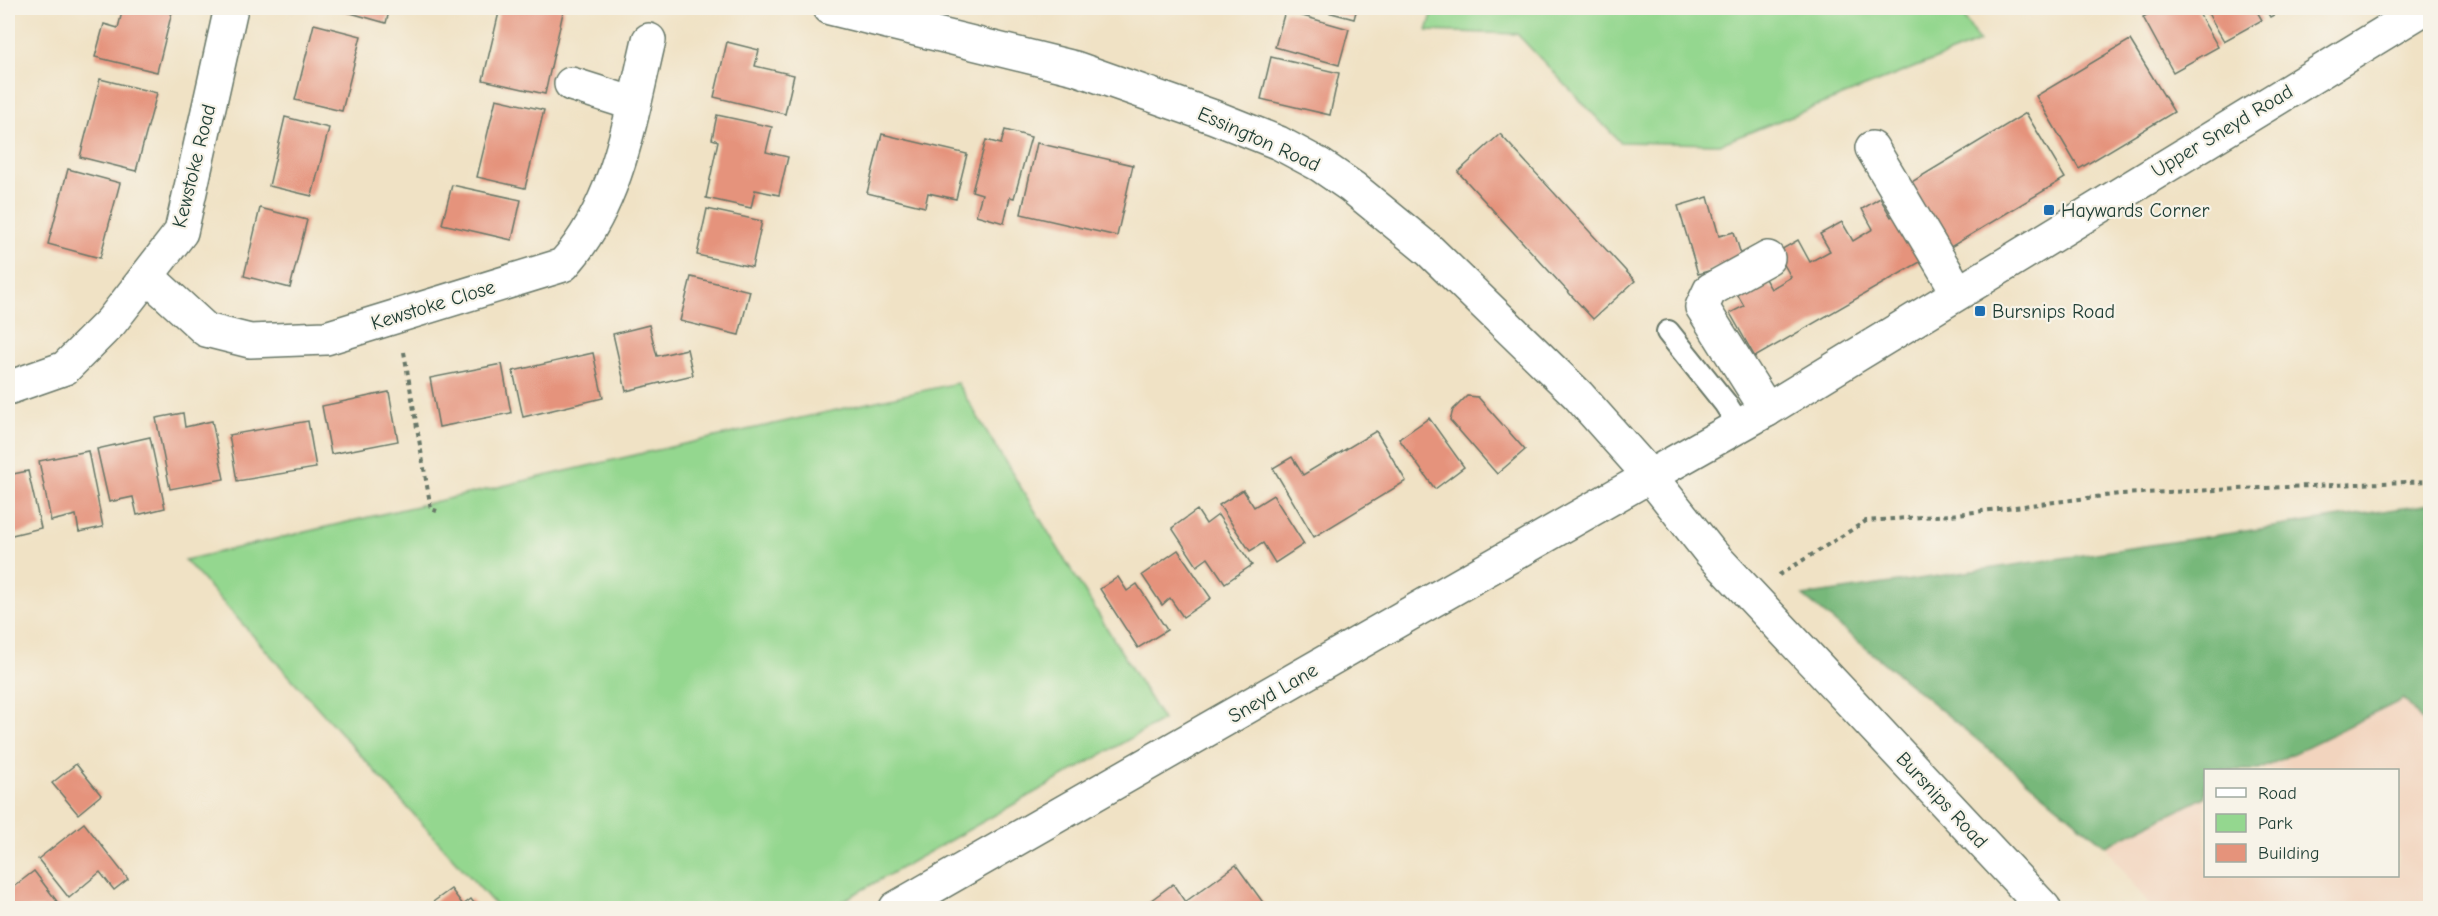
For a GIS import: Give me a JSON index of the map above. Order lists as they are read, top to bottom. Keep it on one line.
{"streets":{"street":["Upper Sneyd Road","Essington Road","Kewstoke Road","Kewstoke Close","Sneyd Lane","Bursnips Road"]},"crossings":[["Upper Sneyd Road","Essington Road"],["Upper Sneyd Road","Sneyd Lane"],["Upper Sneyd Road","Bursnips Road"],["Essington Road","Sneyd Lane"],["Essington Road","Bursnips Road"],["Kewstoke Road","Kewstoke Close"],["Sneyd Lane","Bursnips Road"]],"places":{"transit":["Haywards Corner","Bursnips Road"]},"legend":["Road","Park","Building"]}
